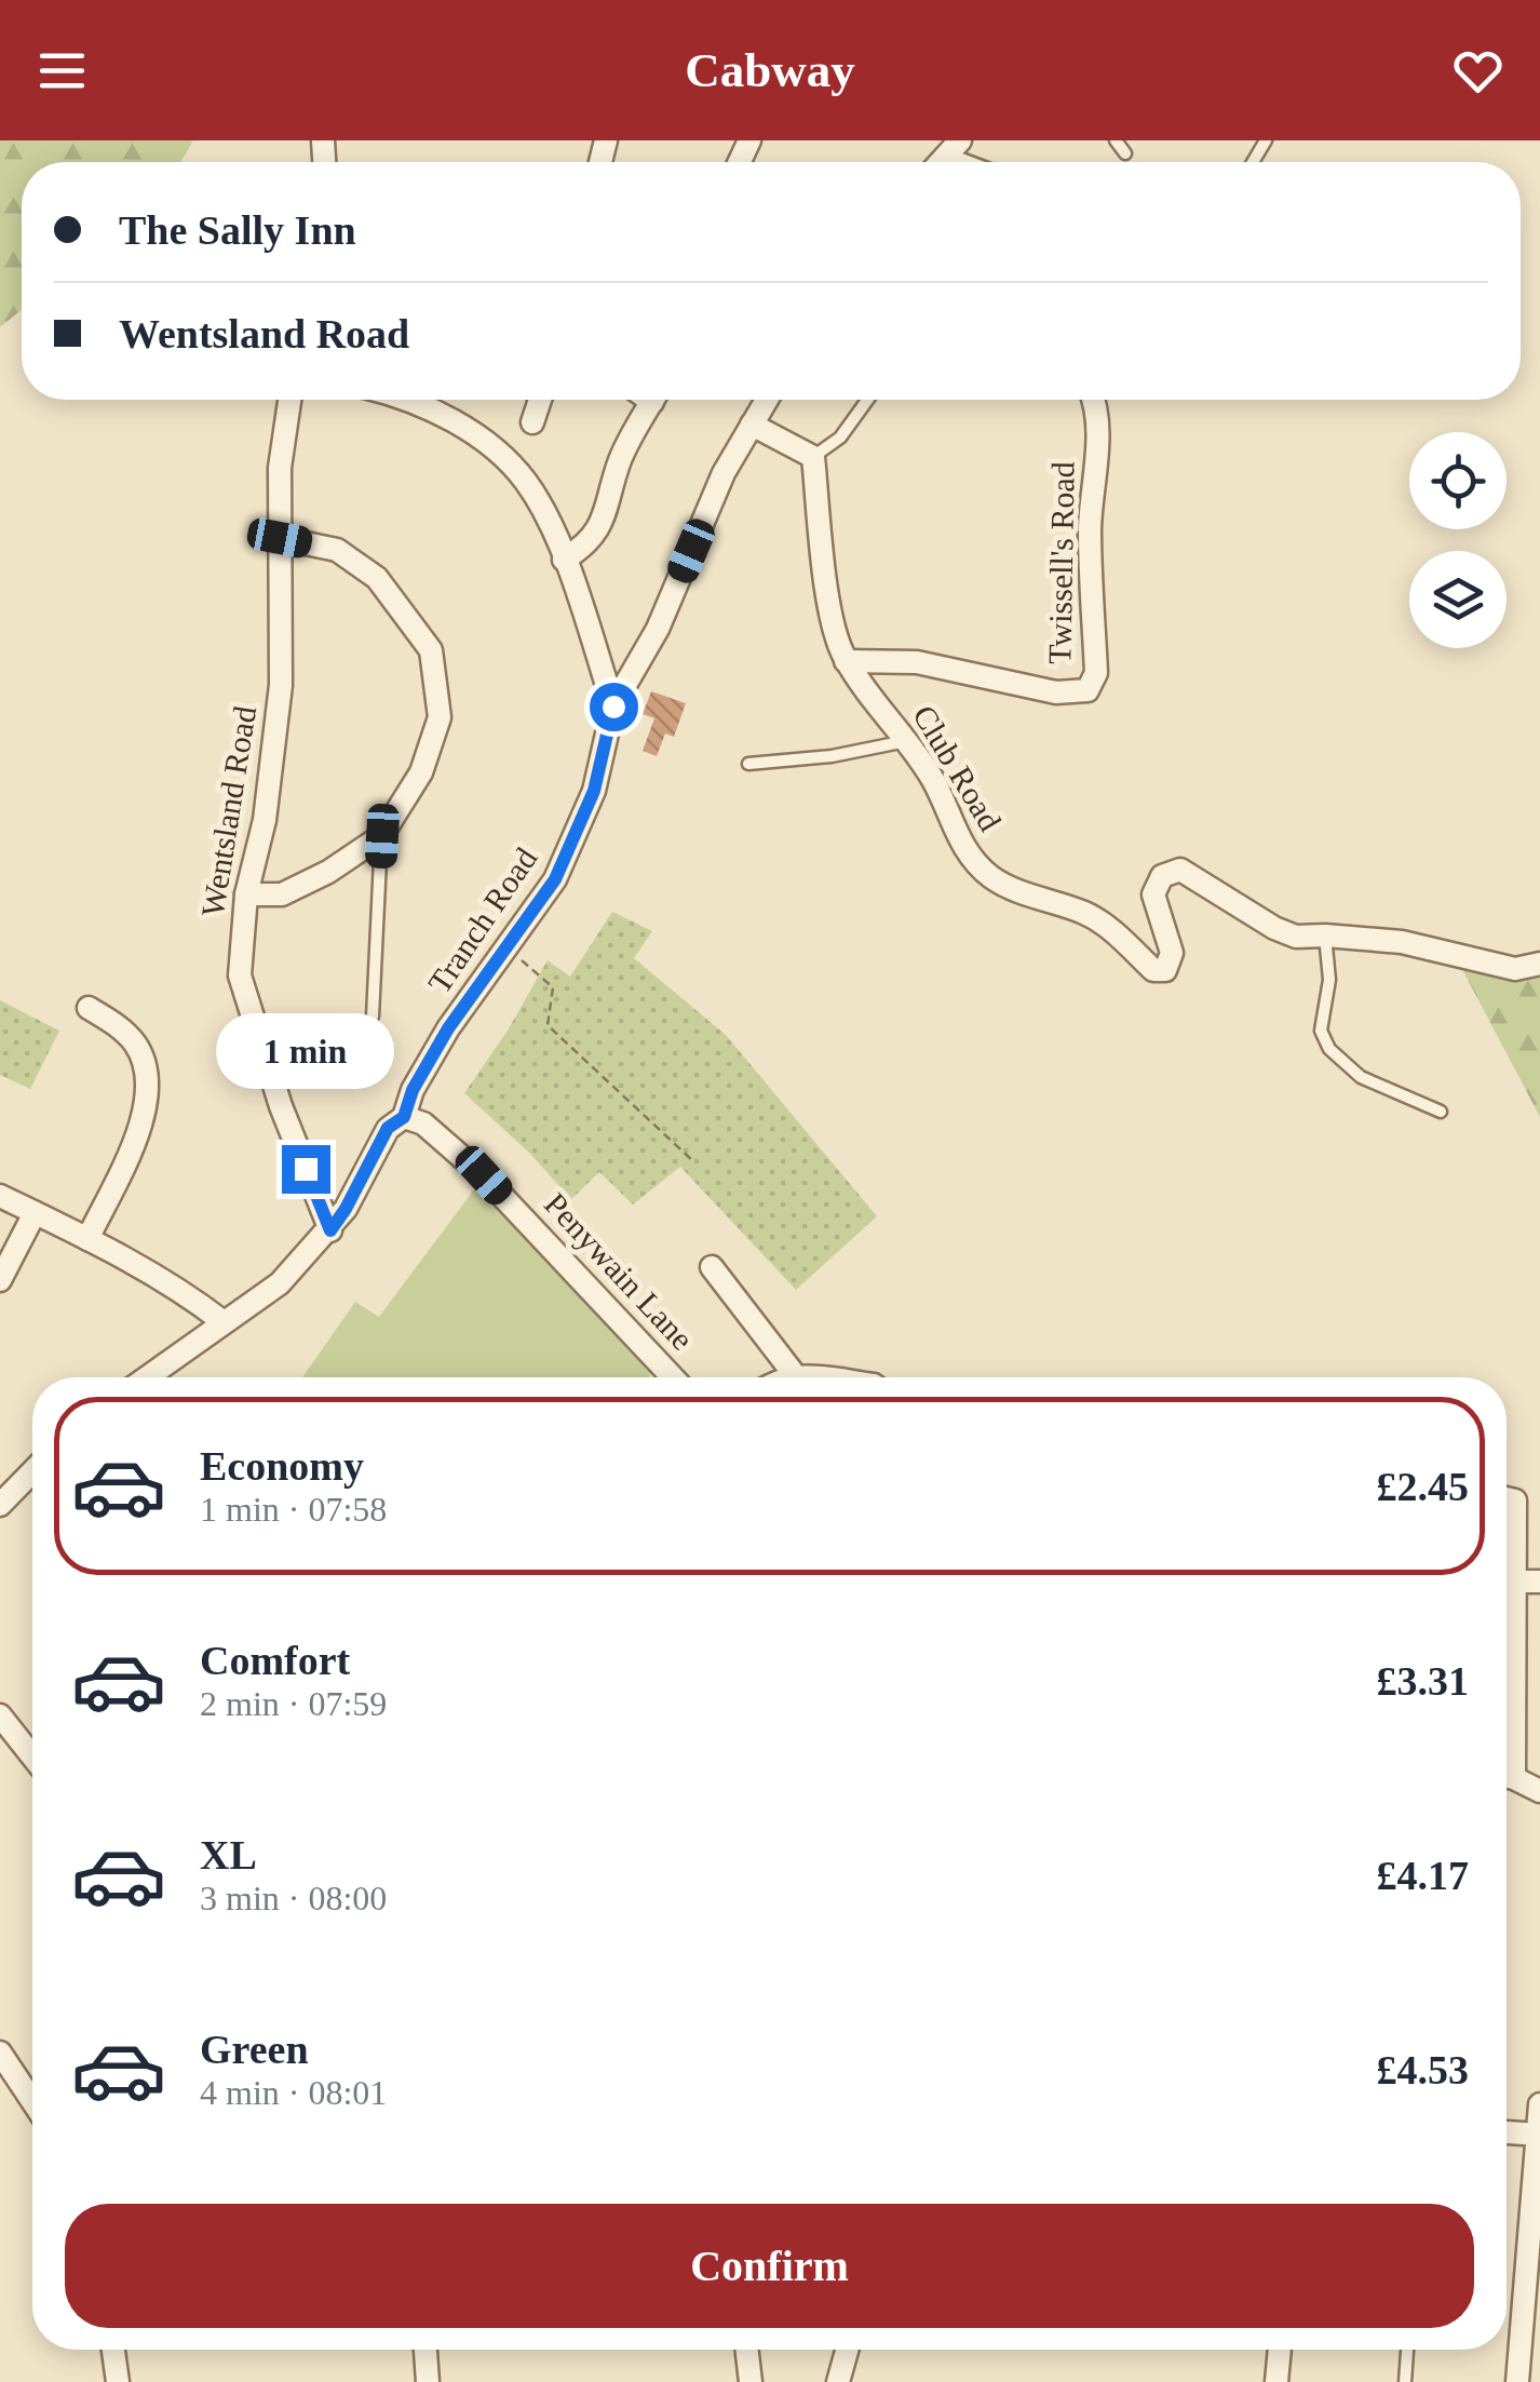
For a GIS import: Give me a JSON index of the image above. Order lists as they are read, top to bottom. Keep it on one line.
{"streets":{"street":["Twissell's Road","Club Road","Wentsland Road","Tranch Road","Penywain Lane"]},"crossings":[["Twissell's Road","Club Road"],["Wentsland Road","Tranch Road"],["Tranch Road","Penywain Lane"]],"page":{"header":"Cabway","banner":["The Sally Inn","Wentsland Road"],"bubble":"1 min","list":[{"name":"Economy","note":"1 min · 07:58","value":"£2.45"},{"name":"Comfort","note":"2 min · 07:59","value":"£3.31"},{"name":"XL","note":"3 min · 08:00","value":"£4.17"},{"name":"Green","note":"4 min · 08:01","value":"£4.53"}],"buttons":"Confirm"}}
